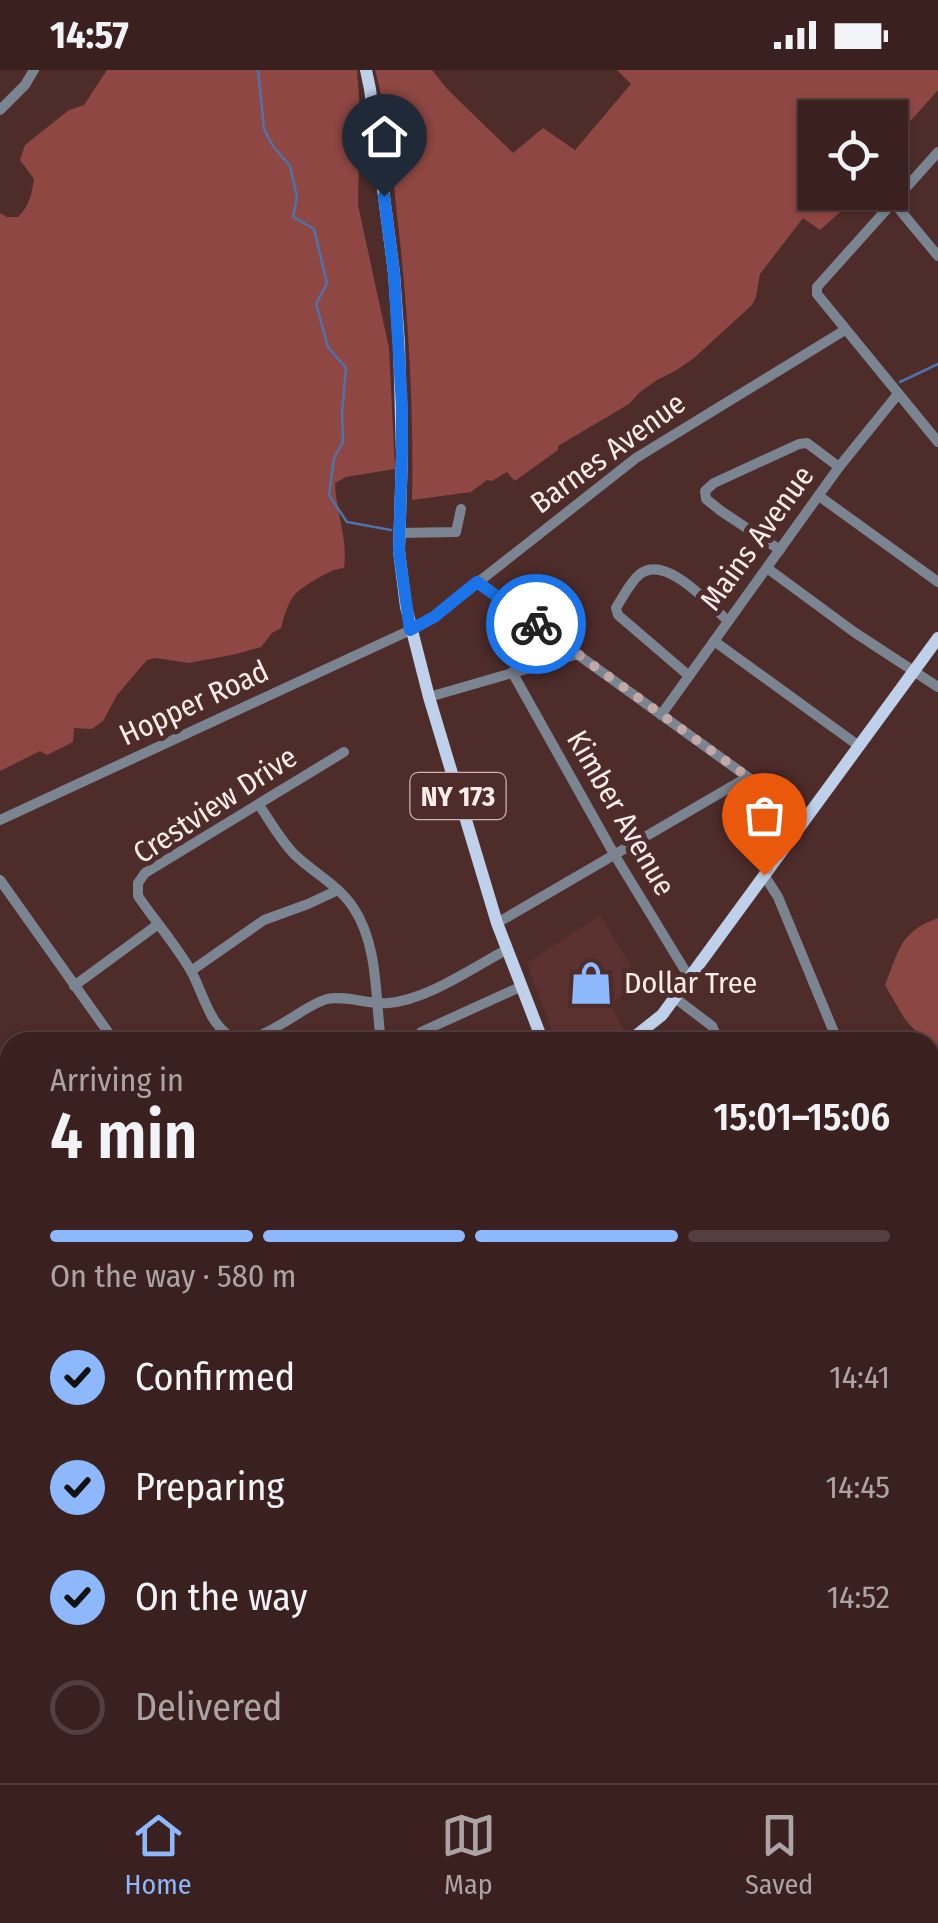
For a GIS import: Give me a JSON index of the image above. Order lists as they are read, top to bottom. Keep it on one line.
{"streets":{"main road":["NY 173"],"street":["Barnes Avenue","Mains Avenue","Hopper Road","Crestview Drive","Kimber Avenue"]},"crossings":[["Barnes Avenue","Hopper Road"],["Barnes Avenue","NY 173"],["Hopper Road","NY 173"]],"places":{"shop":["Dollar Tree"]},"page":{"status":"14:57","heading":["4 min","Arriving in","15:01–15:06"],"bar":"On the way · 580 m","list":[["Confirmed","14:41"],["Preparing","14:45"],["On the way","14:52"],"Delivered"],"tabs":["Home","Map","Saved"]}}
